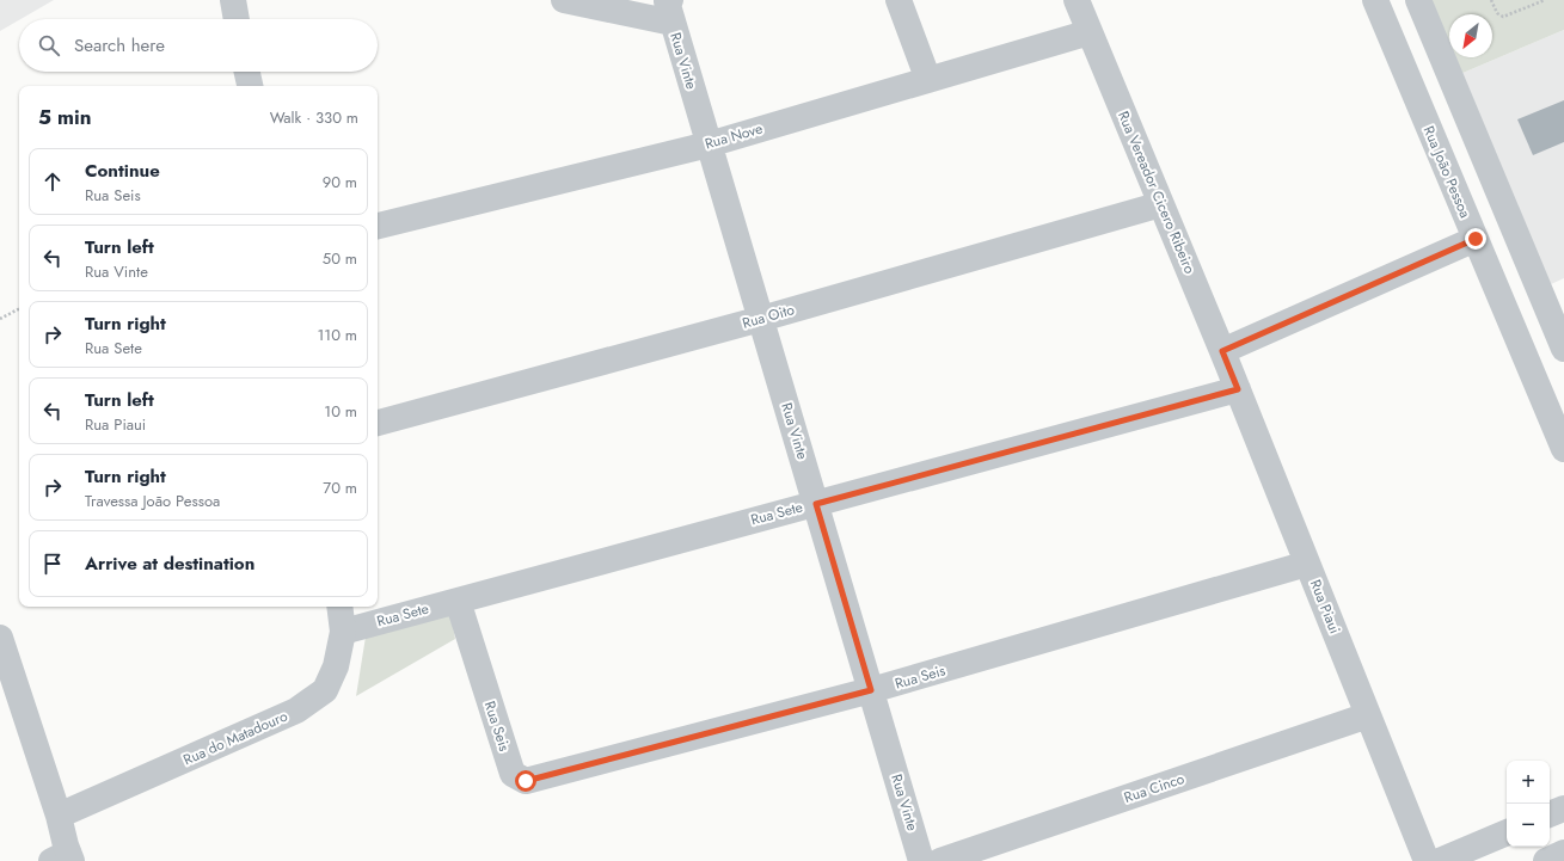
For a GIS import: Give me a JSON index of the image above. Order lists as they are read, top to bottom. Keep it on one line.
{"streets":{"street":["Rua Vinte","Rua Nove","Rua João Pessoa","Rua Vereador Cicero Ribeiro","Rua Oito","Rua Sete","Rua Piaui","Rua Seis","Rua do Matadouro","Rua Cinco"]},"crossings":[["Rua Vinte","Rua Nove"],["Rua Vinte","Rua Oito"],["Rua Vinte","Rua Sete"],["Rua Vinte","Rua Seis"],["Rua Nove","Rua Vereador Cicero Ribeiro"],["Rua Vereador Cicero Ribeiro","Rua Oito"],["Rua Vereador Cicero Ribeiro","Rua Piaui"],["Rua Sete","Rua Piaui"],["Rua Sete","Rua Seis"],["Rua Sete","Rua do Matadouro"],["Rua Piaui","Rua Seis"],["Rua Piaui","Rua Cinco"]],"north":"bottom left","page":{"search":"Search here","heading":["5 min","Walk · 330 m"],"list":[["Continue","Rua Seis","90 m"],["Turn left","Rua Vinte","50 m"],["Turn right","Rua Sete","110 m"],["Turn left","Rua Piaui","10 m"],["Turn right","Travessa João Pessoa","70 m"],"Arrive at destination"],"map_buttons":["+","−"]}}
